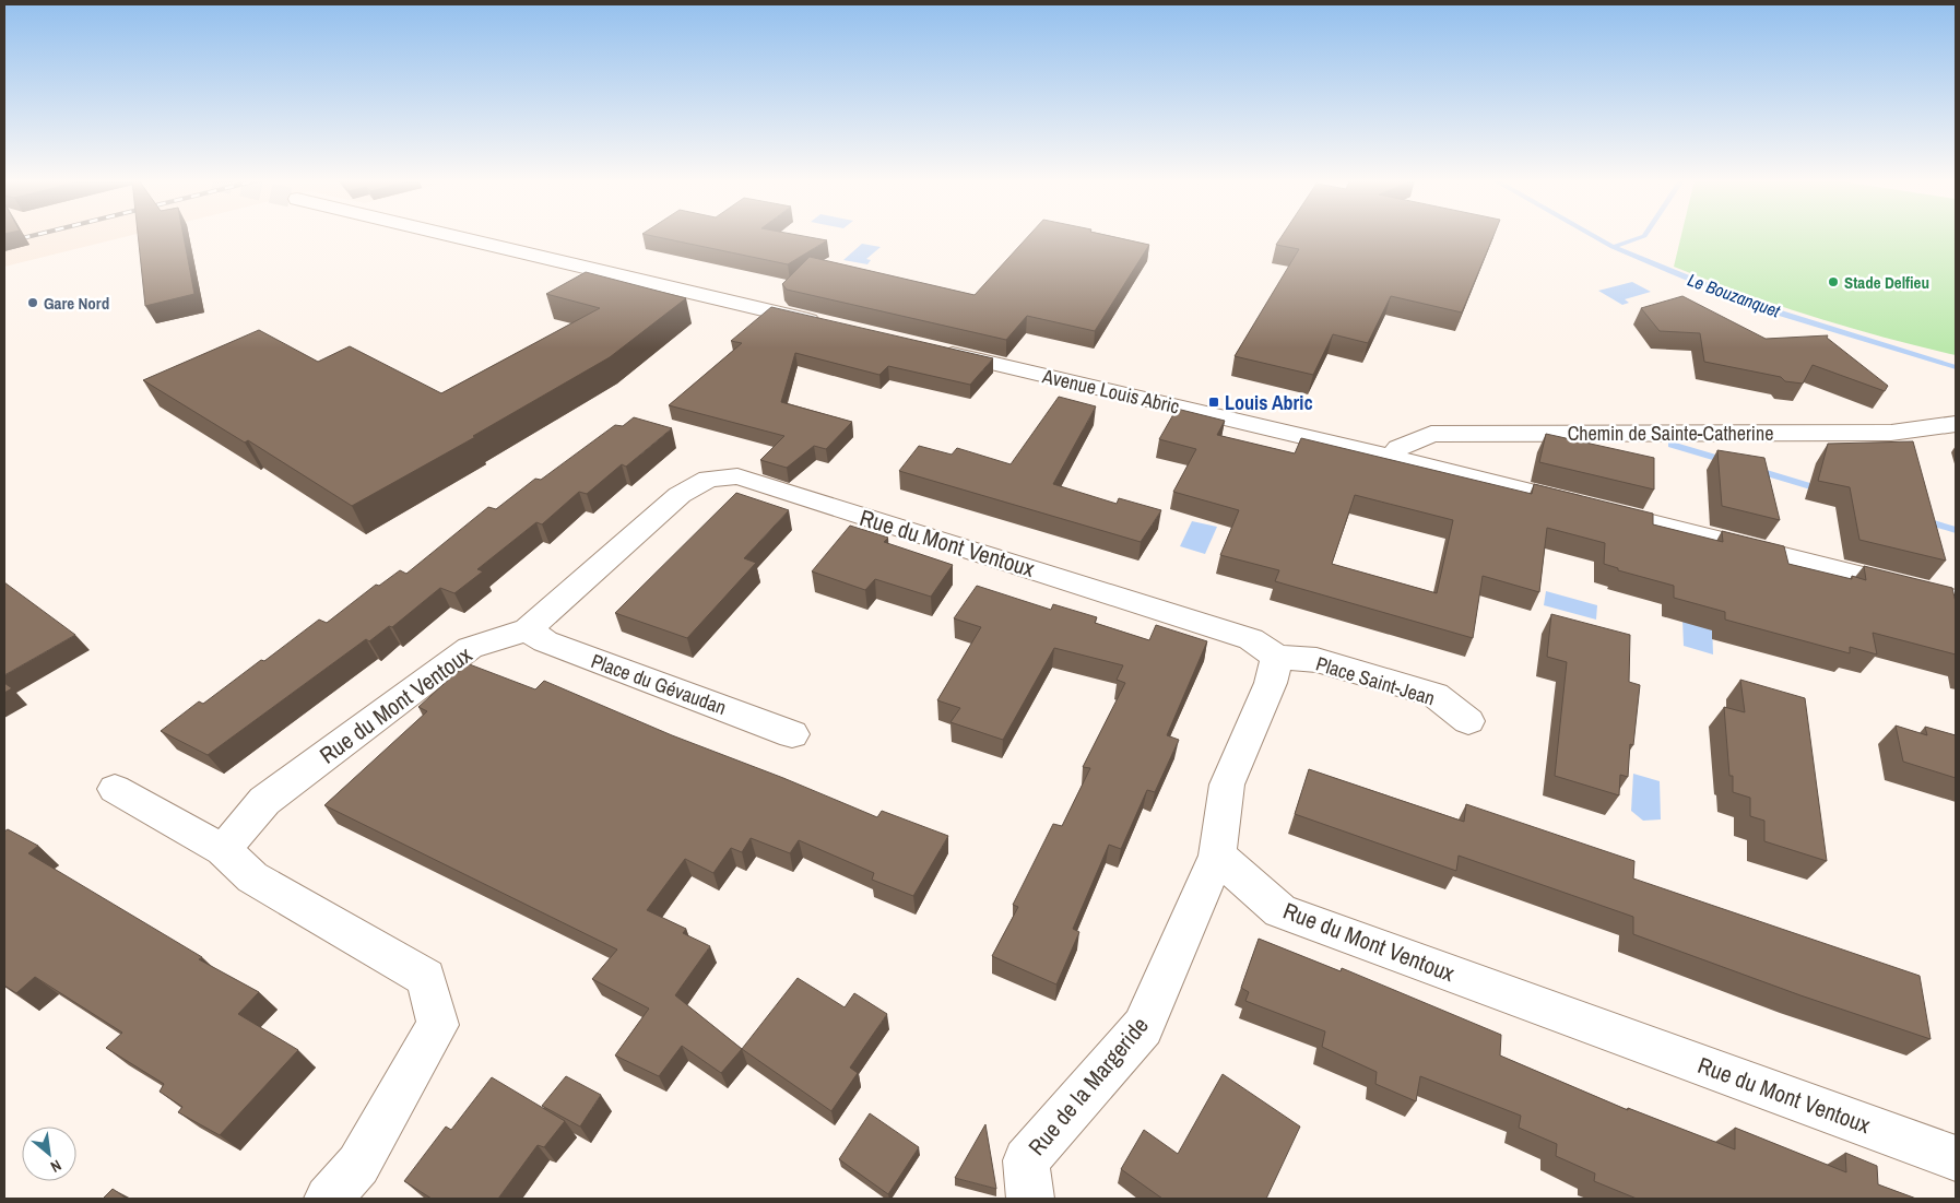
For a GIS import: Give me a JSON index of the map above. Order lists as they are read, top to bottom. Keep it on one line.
{"streets":{"street":["Avenue Louis Abric","Chemin de Sainte-Catherine","Rue du Mont Ventoux","Place Saint-Jean","Place du Gévaudan","Rue de la Margeride"]},"crossings":[["Avenue Louis Abric","Chemin de Sainte-Catherine"],["Rue du Mont Ventoux","Place Saint-Jean"],["Rue du Mont Ventoux","Place du Gévaudan"],["Rue du Mont Ventoux","Rue de la Margeride"]],"water":["Le Bouzanquet"],"places":{"other":["Stade Delfieu","Gare Nord"],"transit":["Louis Abric"]},"north":"bottom right"}
